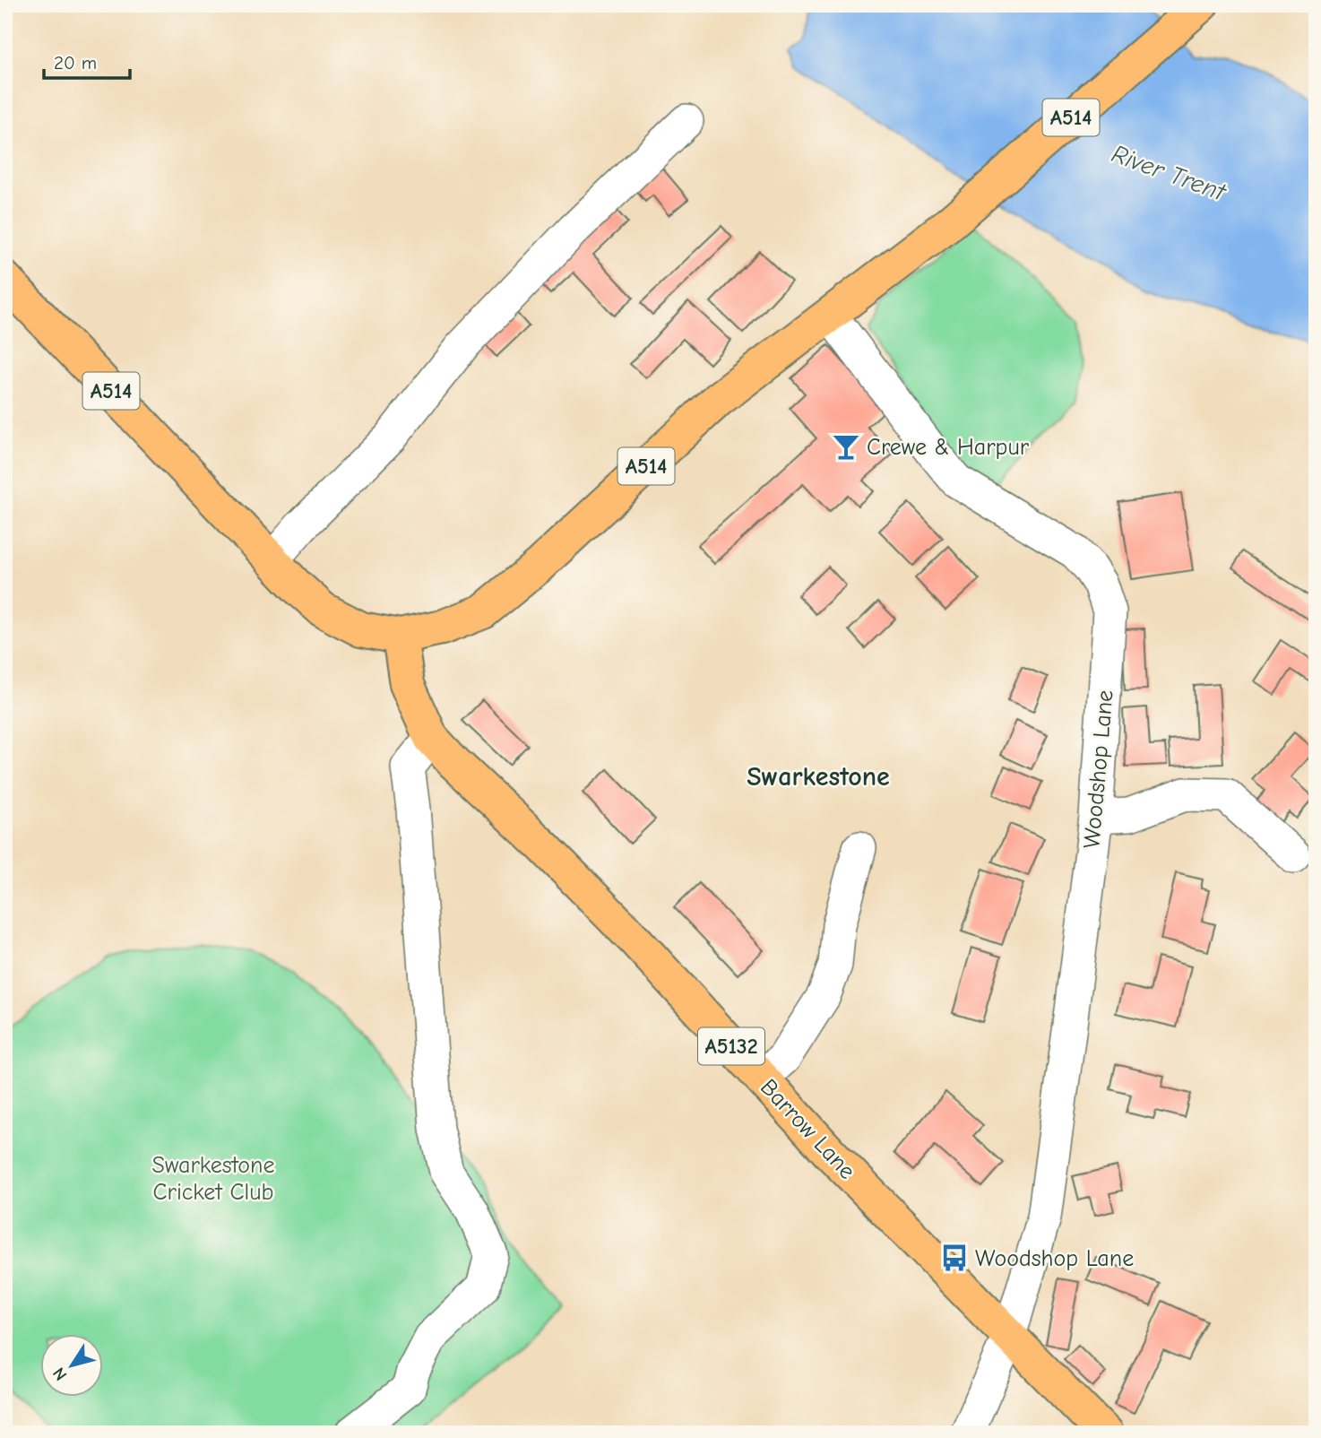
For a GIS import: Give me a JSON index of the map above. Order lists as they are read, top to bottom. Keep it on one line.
{"streets":{"main road":["A514","A5132","Barrow Lane"],"street":["Woodshop Lane"]},"crossings":[["A514","Woodshop Lane"],["A514","Barrow Lane"],["Woodshop Lane","Barrow Lane"]],"districts":["Swarkestone"],"water":["River Trent"],"parks":["Swarkestone Cricket Club"],"places":{"bar":["Crewe & Harpur"],"bus stop":["Woodshop Lane"]},"scale_bar":"20 m","north":"bottom left"}
